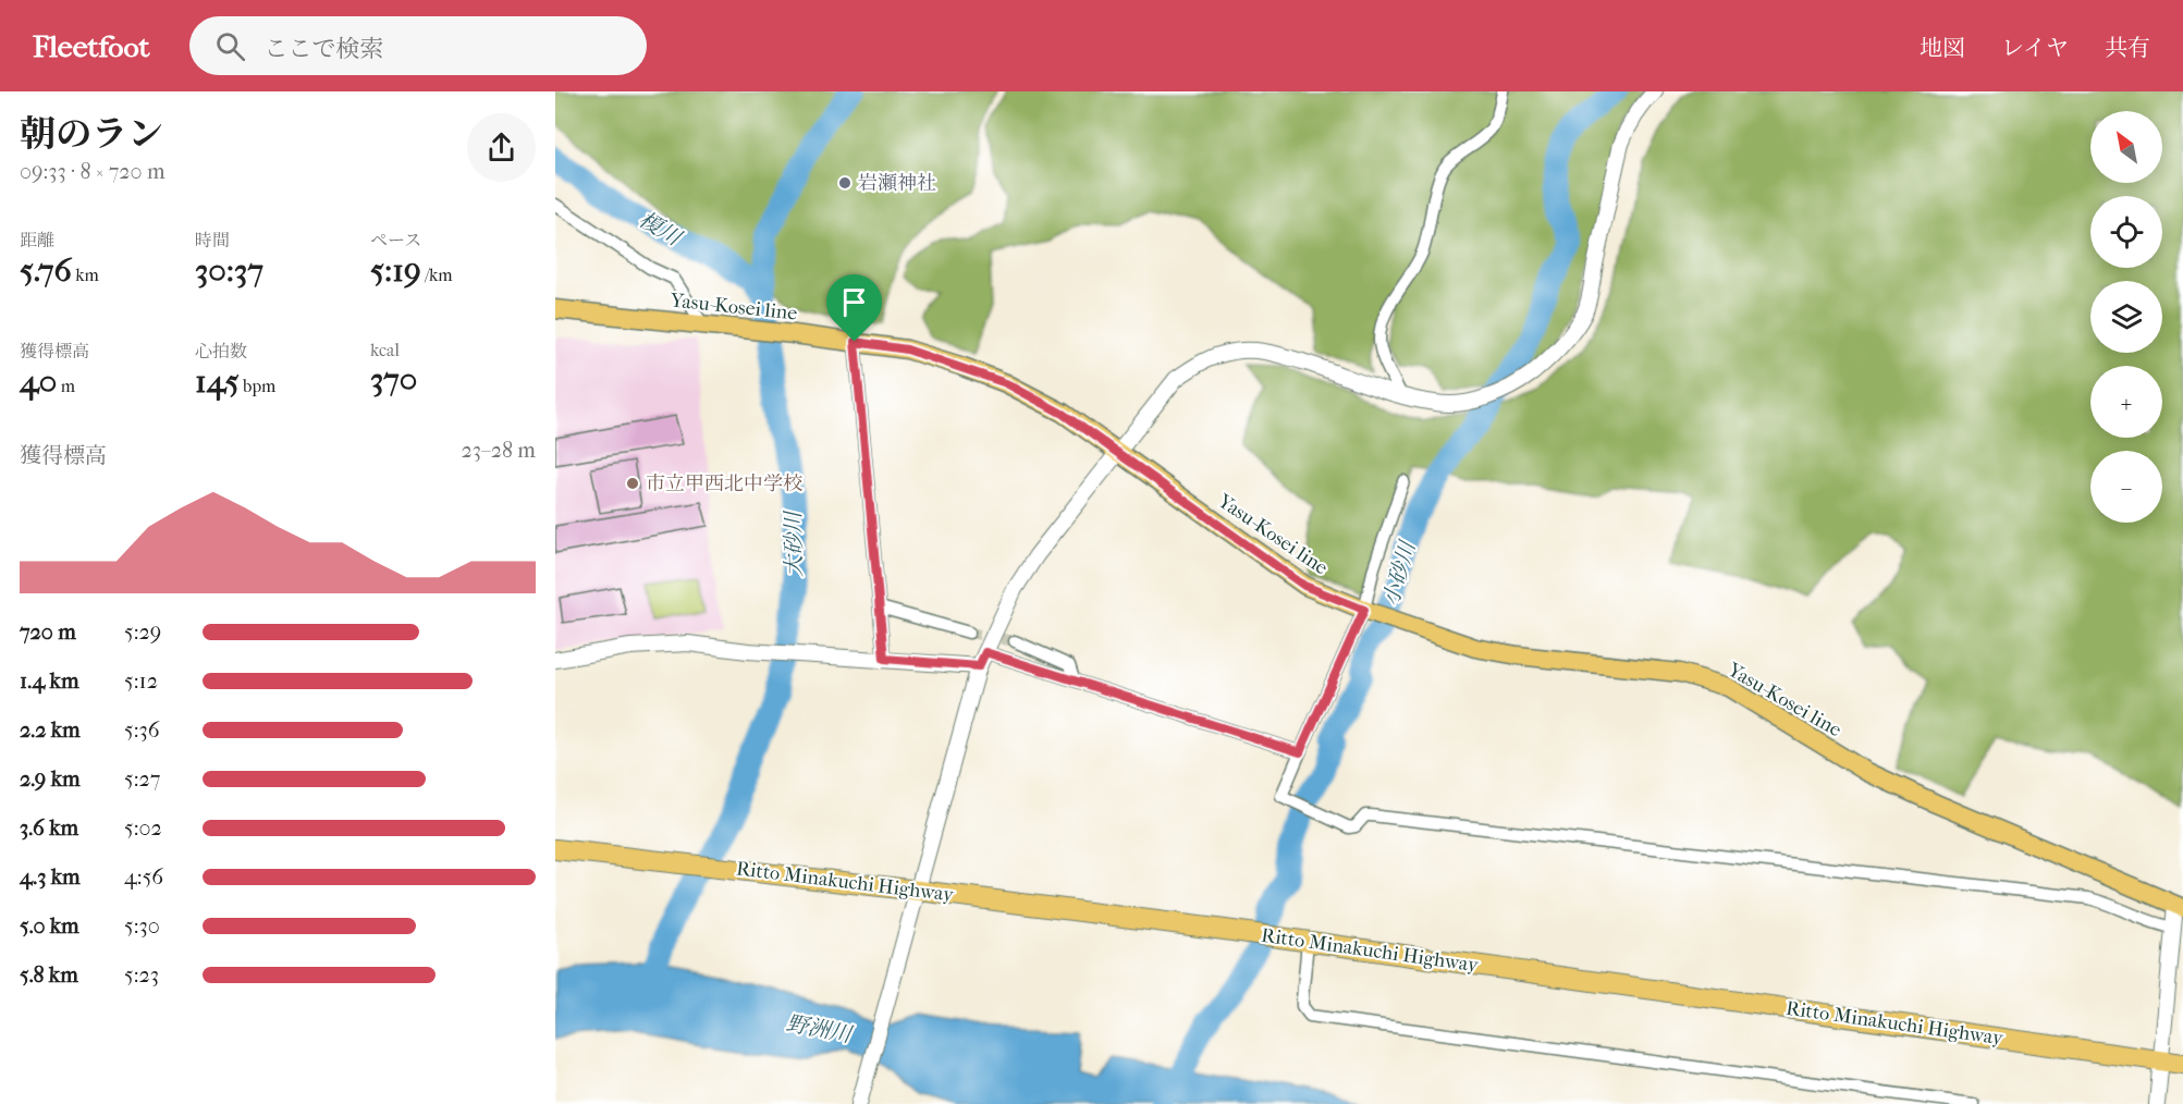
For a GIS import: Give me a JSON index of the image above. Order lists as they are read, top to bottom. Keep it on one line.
{"streets":{"highway":["Ritto Minakuchi Highway"],"main road":["Yasu-Kosei line"]},"water":["榎川","大砂川","小砂川","野洲川"],"places":["岩瀬神社","市立甲西北中学校"],"north":"top left","page":{"header":"Fleetfoot","search":"ここで検索","nav":["地図","レイヤ","共有"],"heading":["朝のラン","09:33 · 8 × 720 m"],"map_buttons":["+","−"],"stats":[["距離","5.76 km"],["時間","30:37"],["ペース","5:19 /km"],["獲得標高","40 m"],["心拍数","145 bpm"],["kcal","370"]],"chart":["獲得標高","23–28 m"],"list":[{"name":"720 m","note":"5:29"},{"name":"1.4 km","note":"5:12"},{"name":"2.2 km","note":"5:36"},{"name":"2.9 km","note":"5:27"},{"name":"3.6 km","note":"5:02"},{"name":"4.3 km","note":"4:56"},{"name":"5.0 km","note":"5:30"},{"name":"5.8 km","note":"5:23"}]}}
